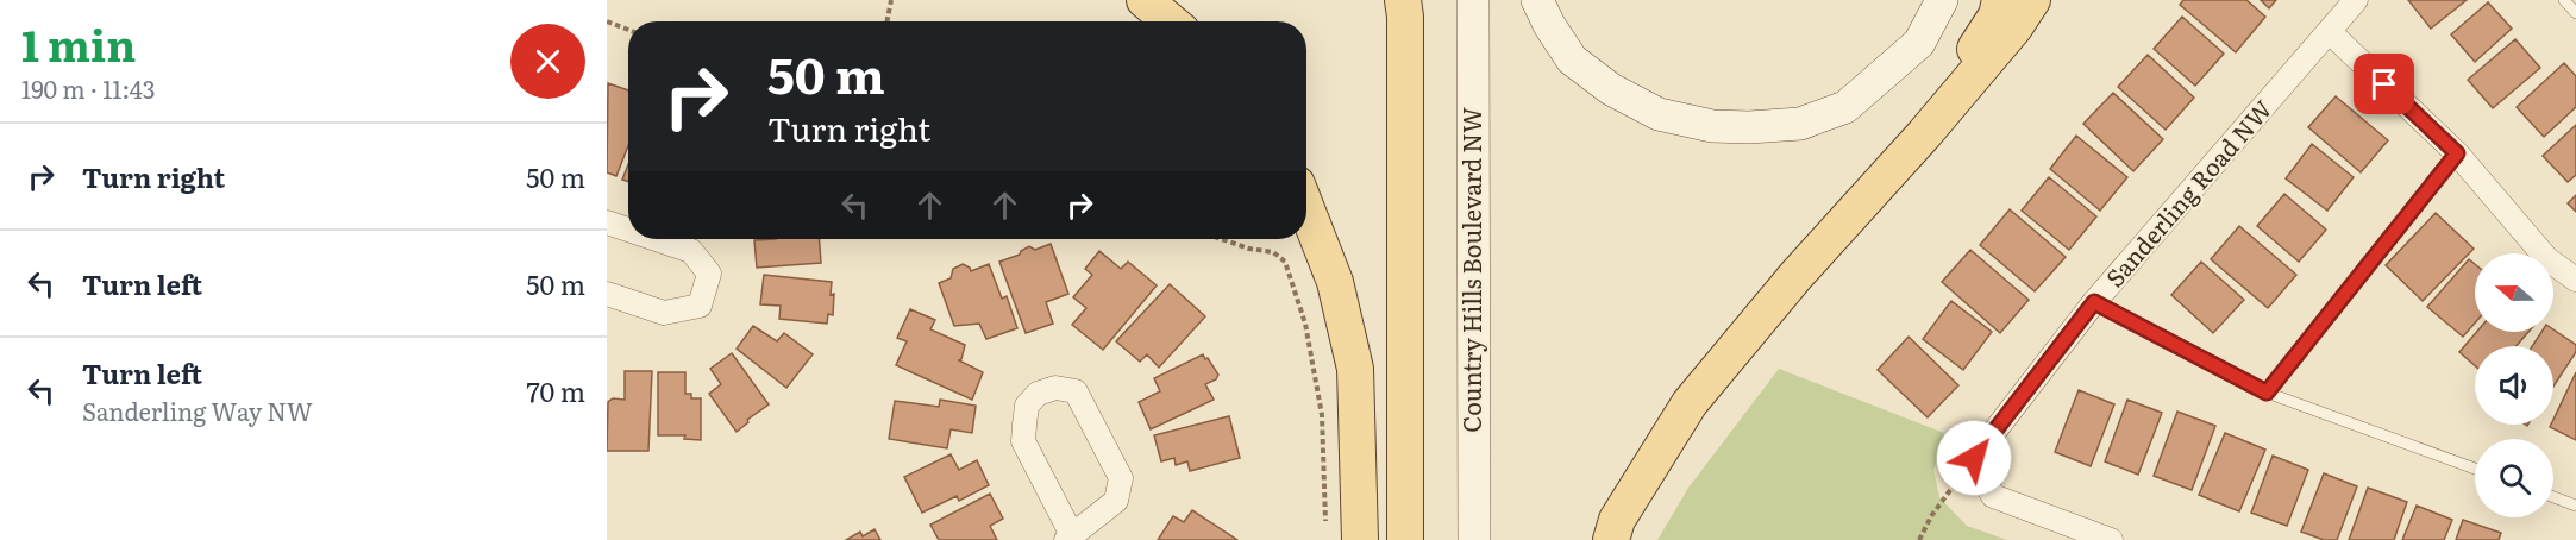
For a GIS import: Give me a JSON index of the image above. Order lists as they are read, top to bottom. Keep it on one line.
{"streets":{"main road":["Country Hills Boulevard NW"],"street":["Sanderling Road NW"]},"north":"left","page":{"heading":["1 min","190 m · 11:43"],"turn":["50 m","Turn right"],"list":[{"name":"Turn right","value":"50 m"},{"name":"Turn left","value":"50 m"},{"name":"Turn left","note":"Sanderling Way NW","value":"70 m"}]}}
